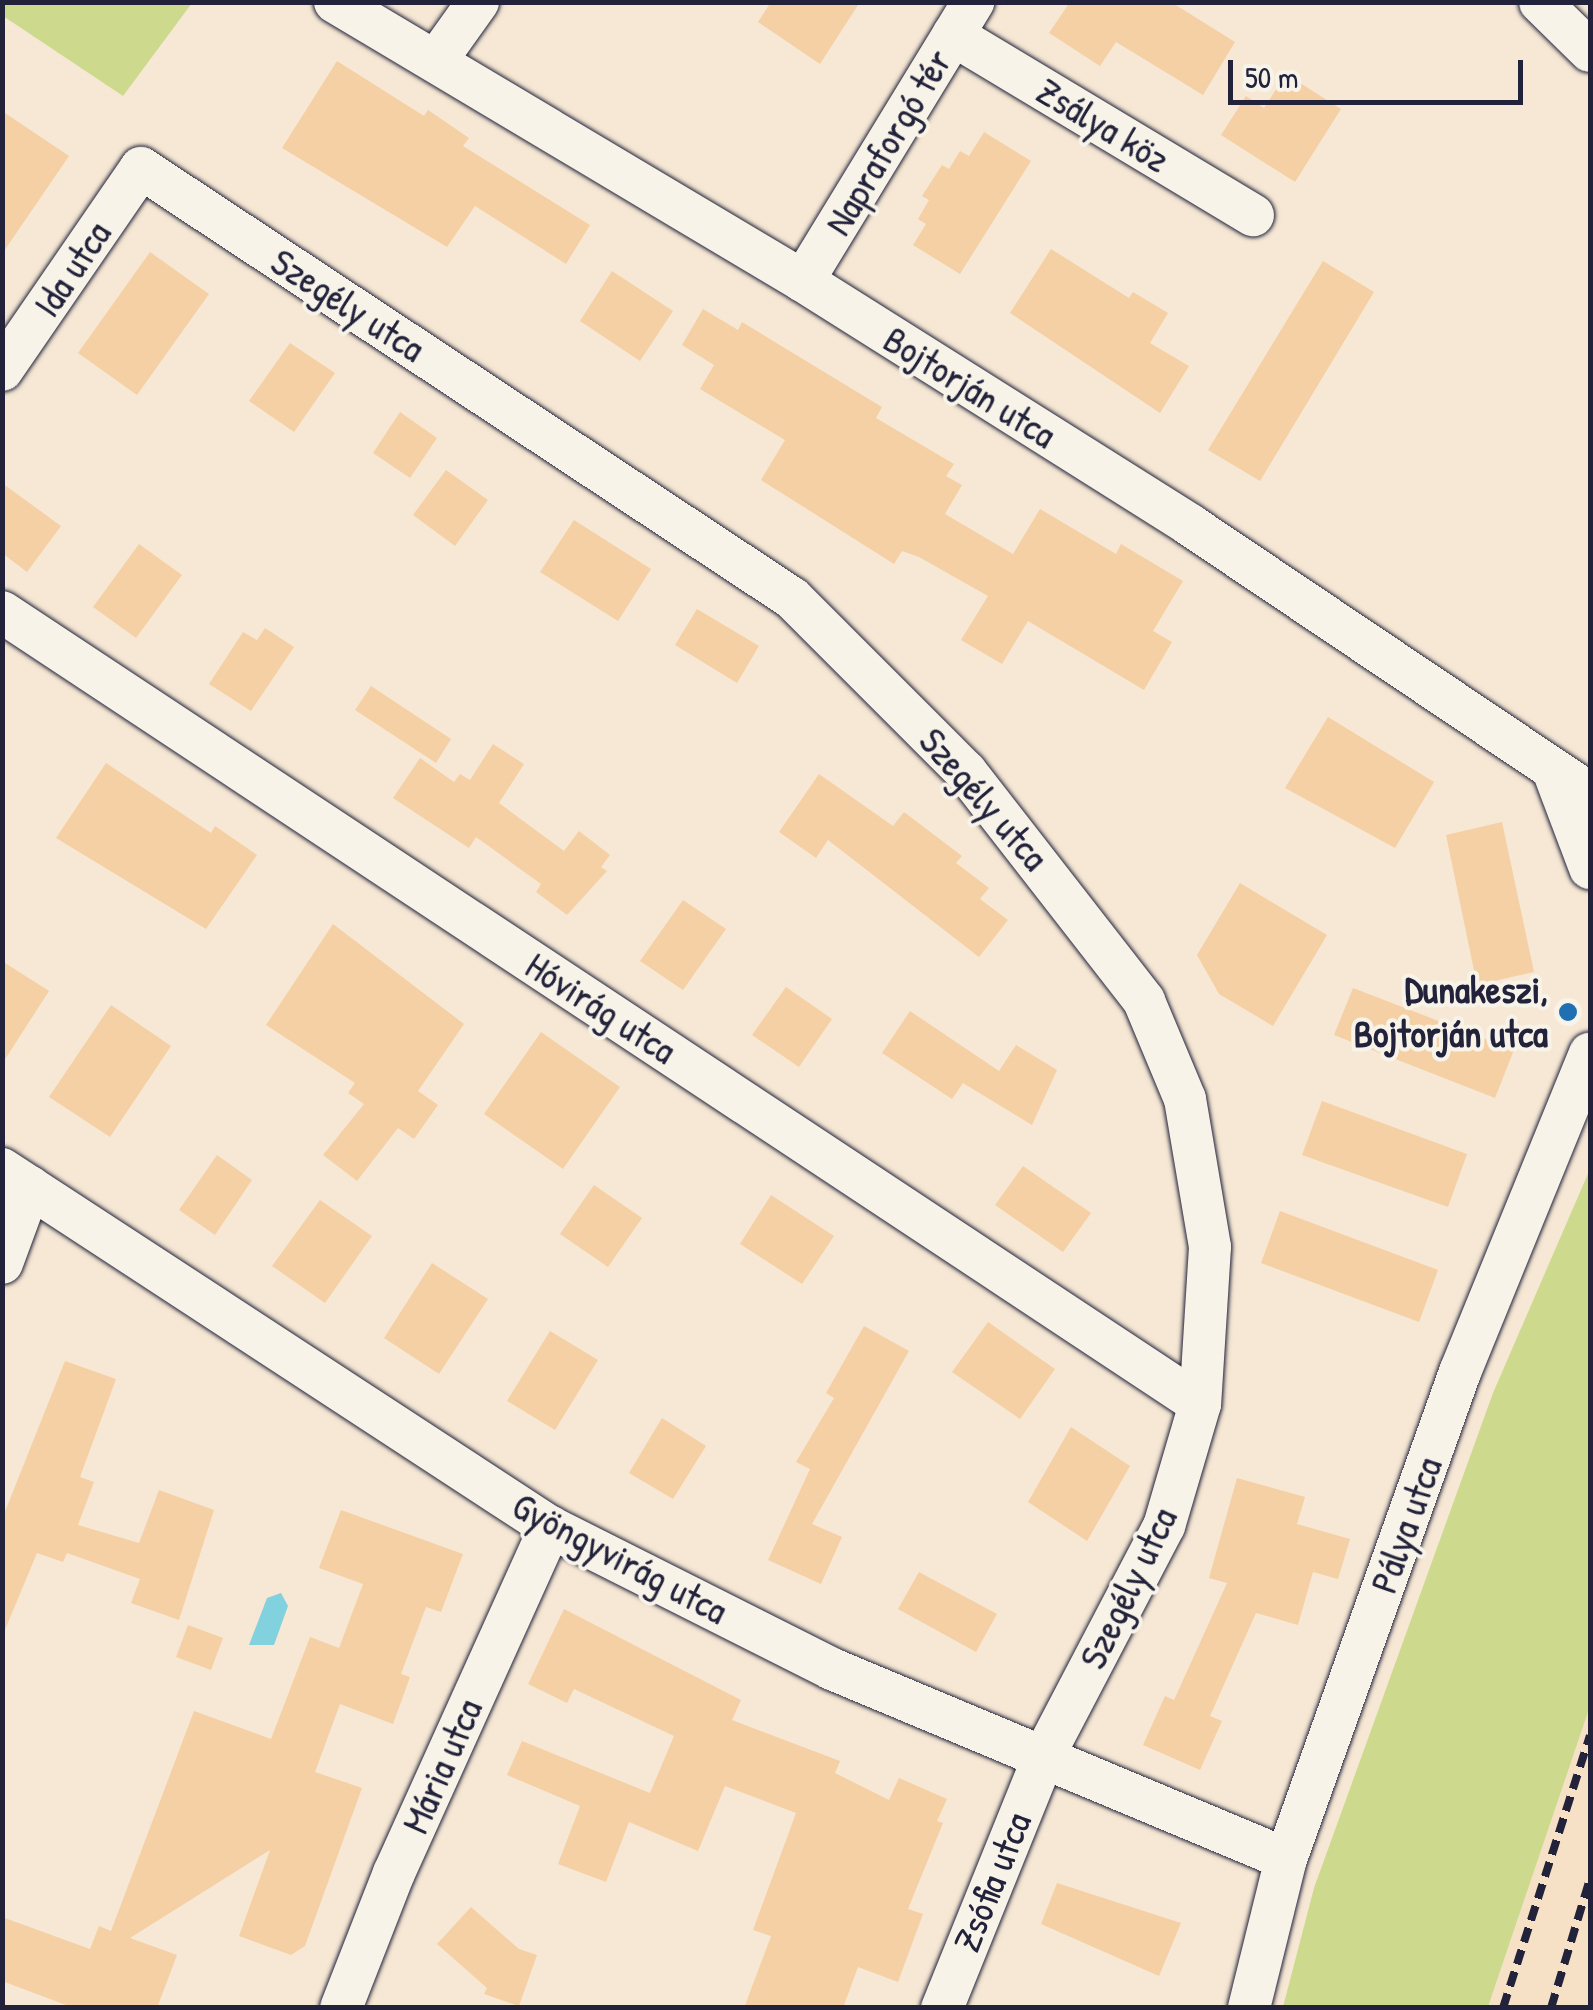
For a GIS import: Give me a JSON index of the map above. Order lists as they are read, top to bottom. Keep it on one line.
{"streets":{"street":["Zsálya köz","Napraforgó tér","Ida utca","Szegély utca","Bojtorján utca","Hóvirág utca","Pálya utca","Gyöngyvirág utca","Mária utca","Zsófia utca"]},"crossings":[["Zsálya köz","Napraforgó tér"],["Napraforgó tér","Bojtorján utca"],["Ida utca","Szegély utca"],["Szegély utca","Hóvirág utca"],["Szegély utca","Gyöngyvirág utca"],["Szegély utca","Zsófia utca"],["Pálya utca","Gyöngyvirág utca"],["Gyöngyvirág utca","Mária utca"],["Gyöngyvirág utca","Zsófia utca"]],"places":["Dunakeszi, Bojtorján utca"],"scale_bar":"50 m"}
